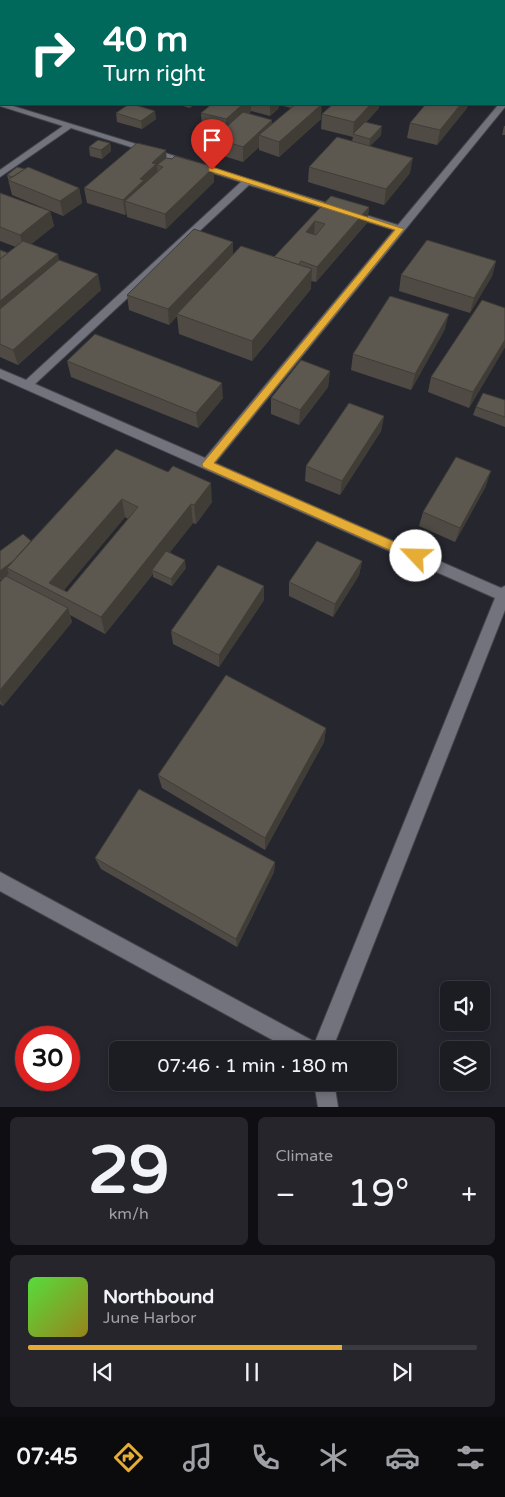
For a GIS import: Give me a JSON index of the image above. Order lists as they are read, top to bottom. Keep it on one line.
{"page":{"turn":["40 m","Turn right"],"limit":"30","trip":"07:46 · 1 min · 180 m","tile":[["29","km/h"],"Climate"],"heat":["−","19°","+"],"song":["Northbound","June Harbor"],"tabs":"07:45"}}
